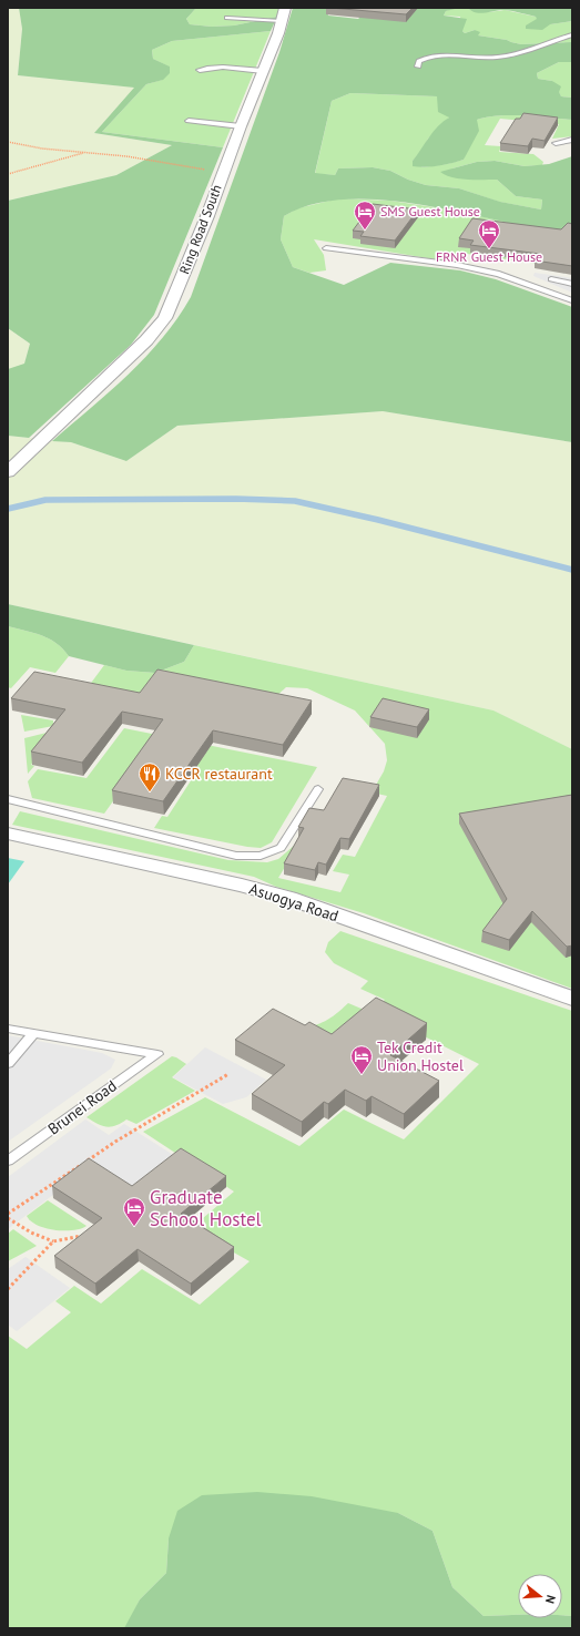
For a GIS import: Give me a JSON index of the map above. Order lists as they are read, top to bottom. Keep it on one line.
{"streets":{"street":["Ring Road South","Asuogya Road"],"lane":["Brunei Road"]},"places":{"hotel":["SMS Guest House","FRNR Guest House","Tek Credit Union Hostel","Graduate School Hostel"],"restaurant":["KCCR restaurant"]},"north":"right"}
